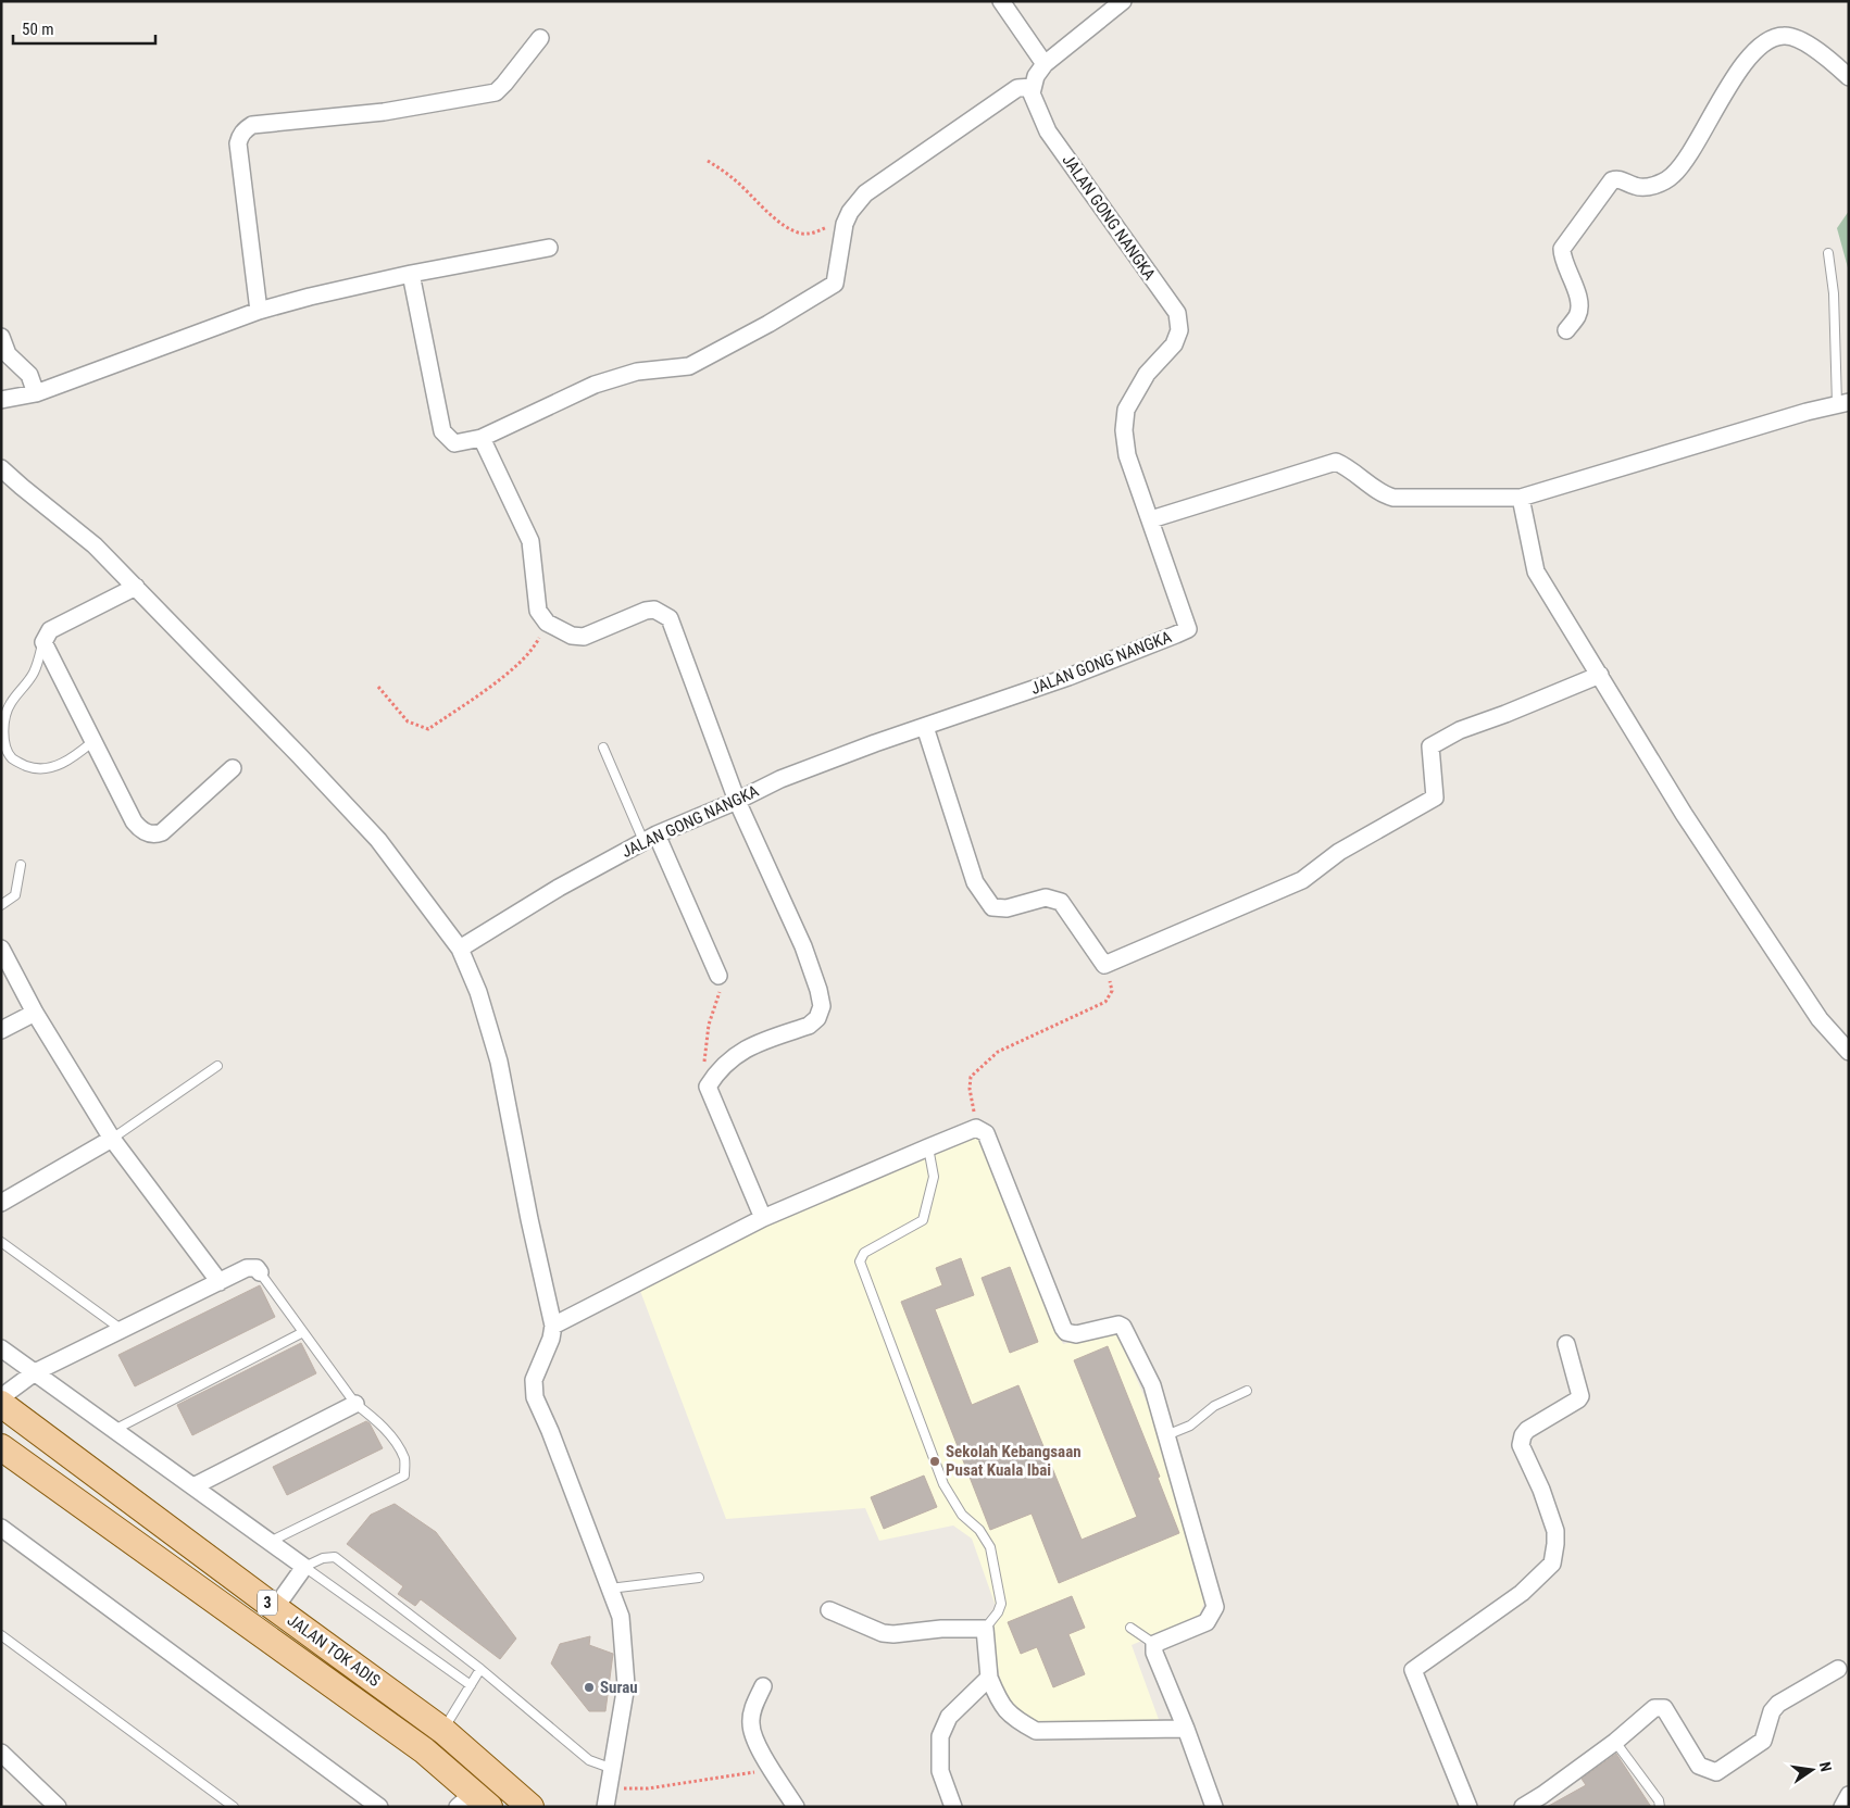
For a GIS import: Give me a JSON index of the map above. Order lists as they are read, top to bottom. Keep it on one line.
{"streets":{"main road":["3","JALAN TOK ADIS"],"street":["JALAN GONG NANGKA"]},"places":["Sekolah Kebangsaan Pusat Kuala Ibai","Surau"],"scale_bar":"50 m","north":"right"}
